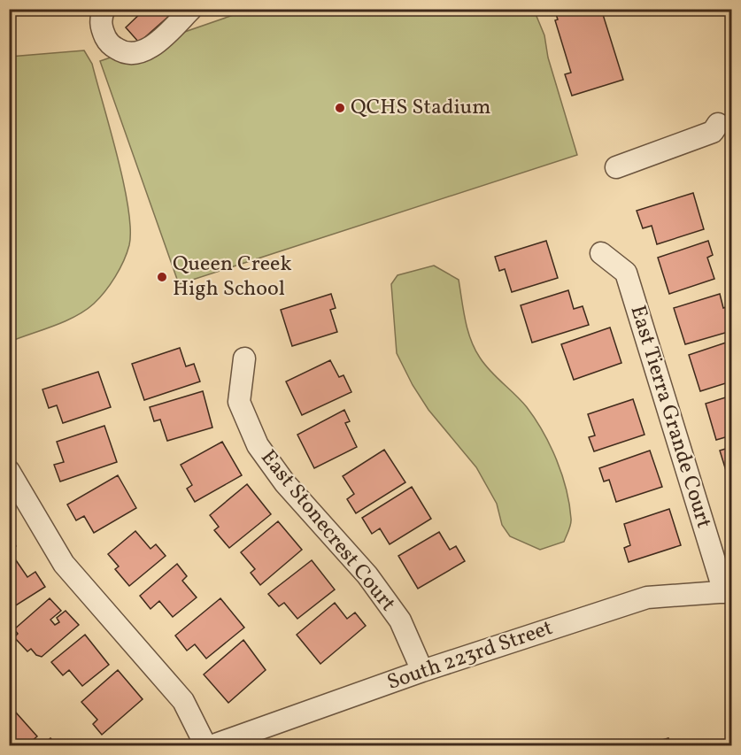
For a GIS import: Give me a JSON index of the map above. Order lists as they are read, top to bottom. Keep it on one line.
{"streets":{"street":["East Tierra Grande Court","East Stonecrest Court","South 223rd Street"]},"crossings":[["East Tierra Grande Court","South 223rd Street"],["East Stonecrest Court","South 223rd Street"]],"places":["QCHS Stadium","Queen Creek High School"]}
